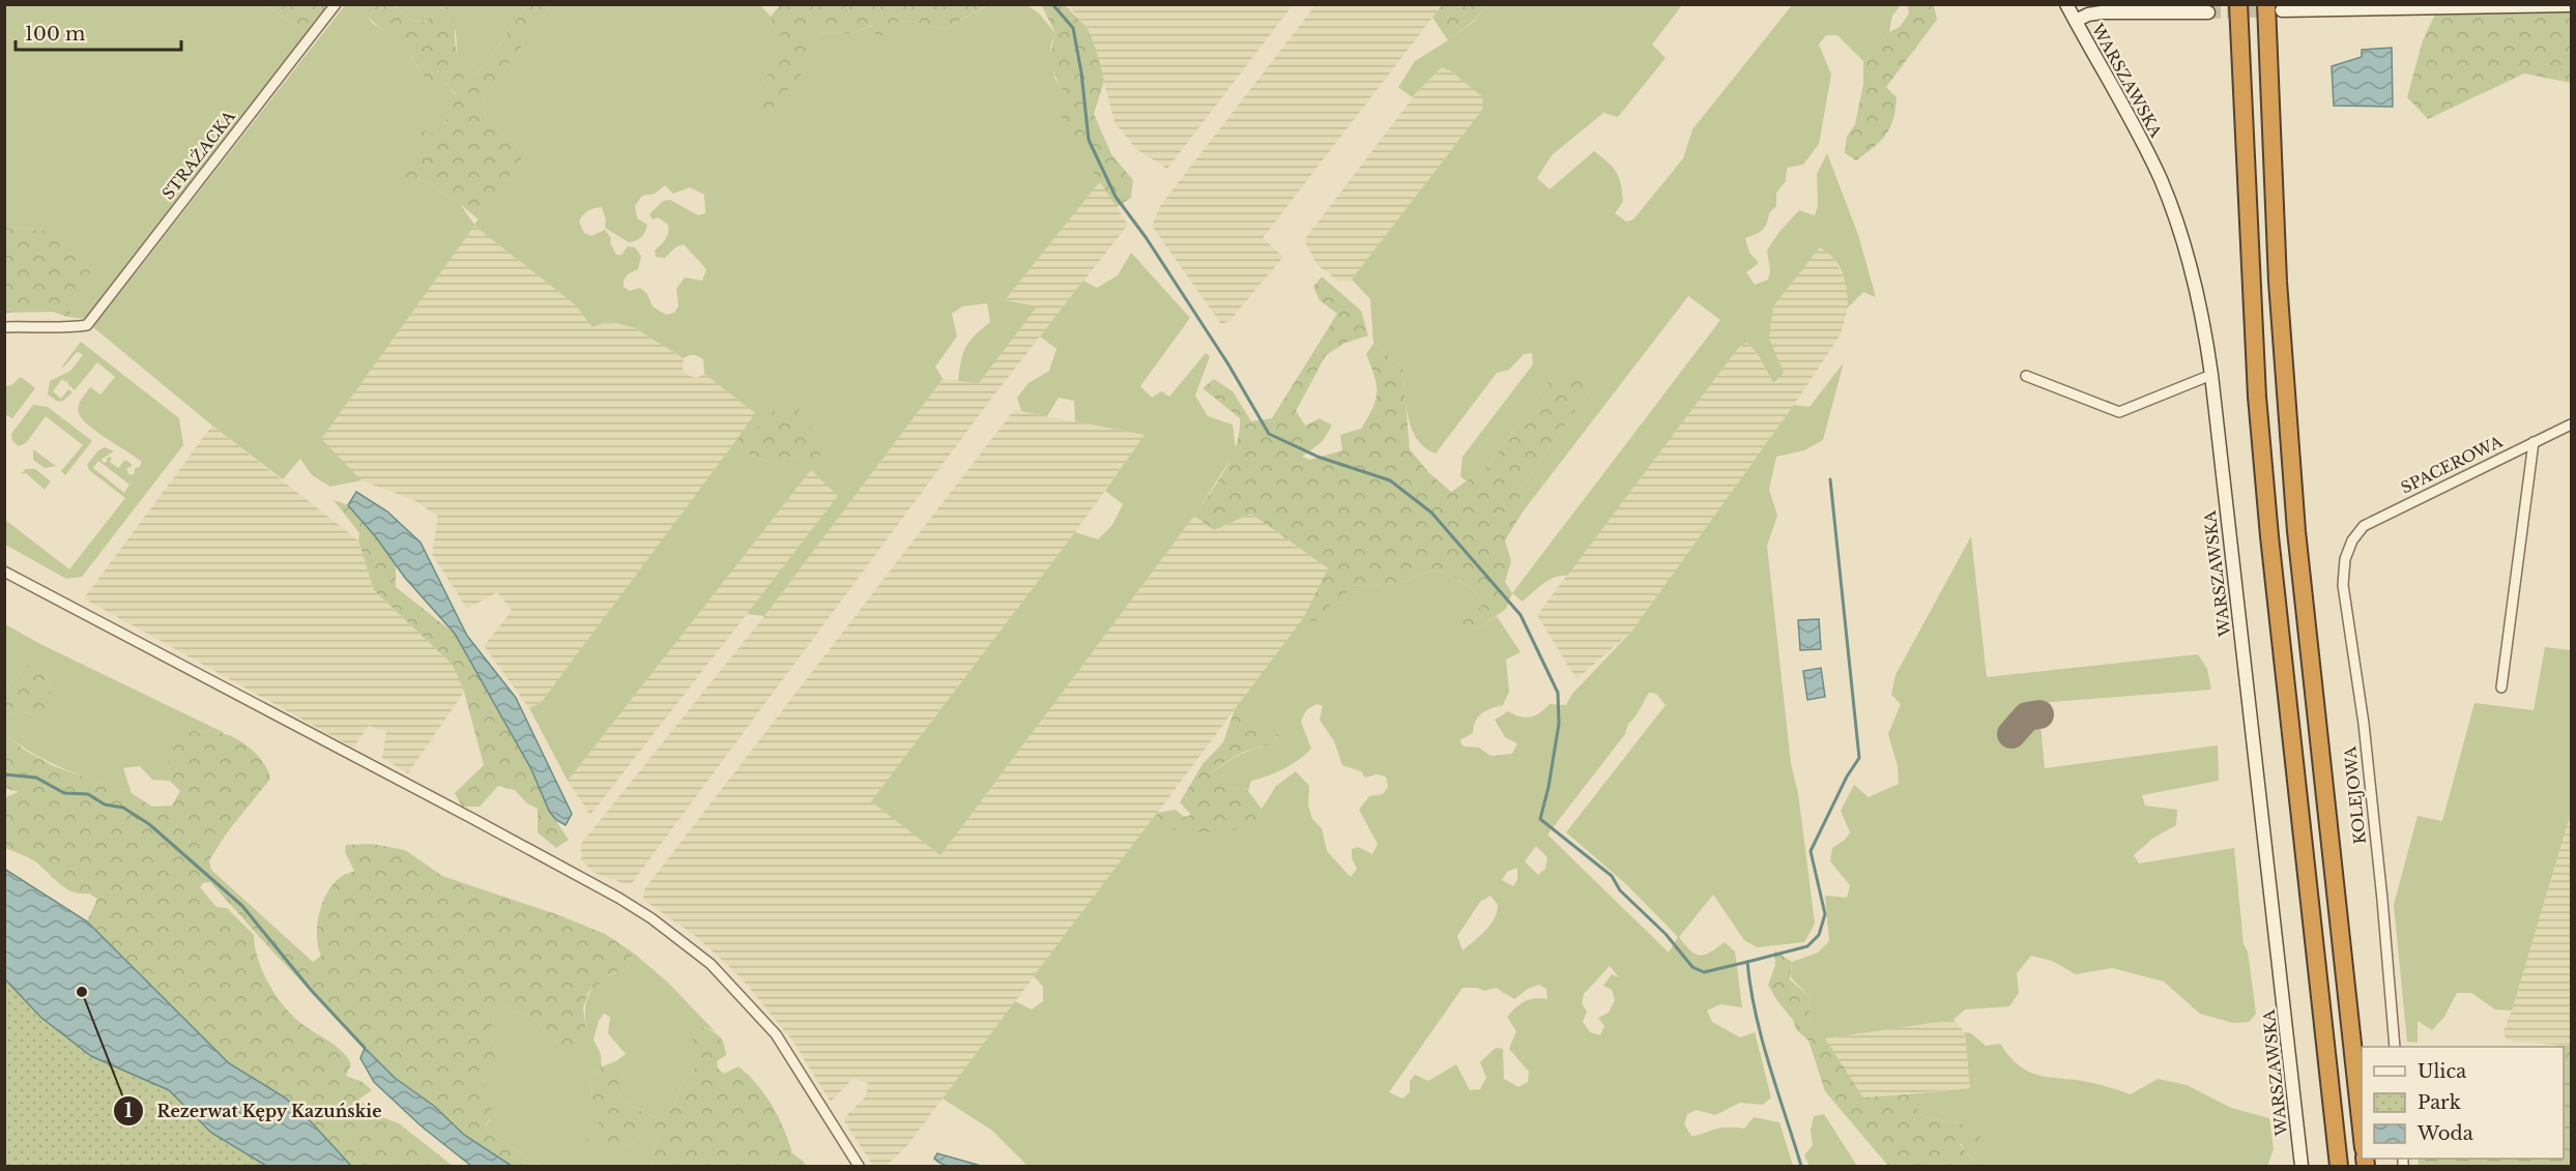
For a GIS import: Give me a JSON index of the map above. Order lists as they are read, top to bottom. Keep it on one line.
{"streets":{"street":["WARSZAWSKA","STRAŻACKA","SPACEROWA","KOLEJOWA"]},"crossings":[["SPACEROWA","KOLEJOWA"]],"places":["Rezerwat Kępy Kazuńskie"],"legend":["Ulica","Park","Woda"],"scale_bar":"100 m"}
